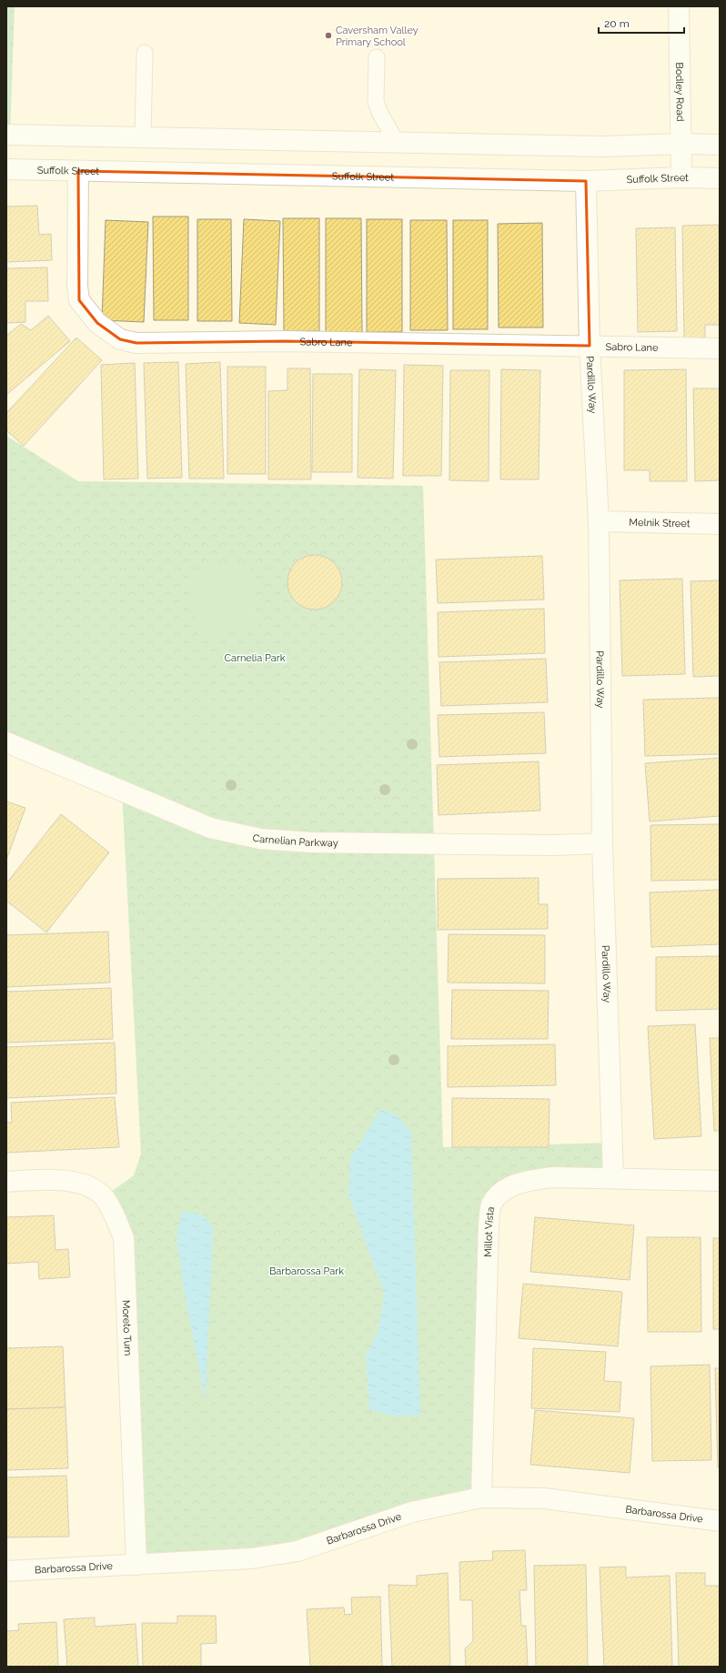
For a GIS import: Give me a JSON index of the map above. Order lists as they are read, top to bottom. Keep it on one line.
{"streets":{"street":["Bodley Road","Suffolk Street","Sabro Lane","Pardillo Way","Melnik Street","Carnelian Parkway","Millot Vista","Moreto Turn","Barbarossa Drive"]},"crossings":[["Bodley Road","Suffolk Street"],["Suffolk Street","Sabro Lane"],["Suffolk Street","Pardillo Way"],["Sabro Lane","Pardillo Way"],["Pardillo Way","Melnik Street"],["Pardillo Way","Carnelian Parkway"],["Pardillo Way","Millot Vista"],["Millot Vista","Barbarossa Drive"],["Moreto Turn","Barbarossa Drive"]],"parks":["Carnelia Park","Barbarossa Park"],"places":["Caversham Valley Primary School"],"scale_bar":"20 m"}
